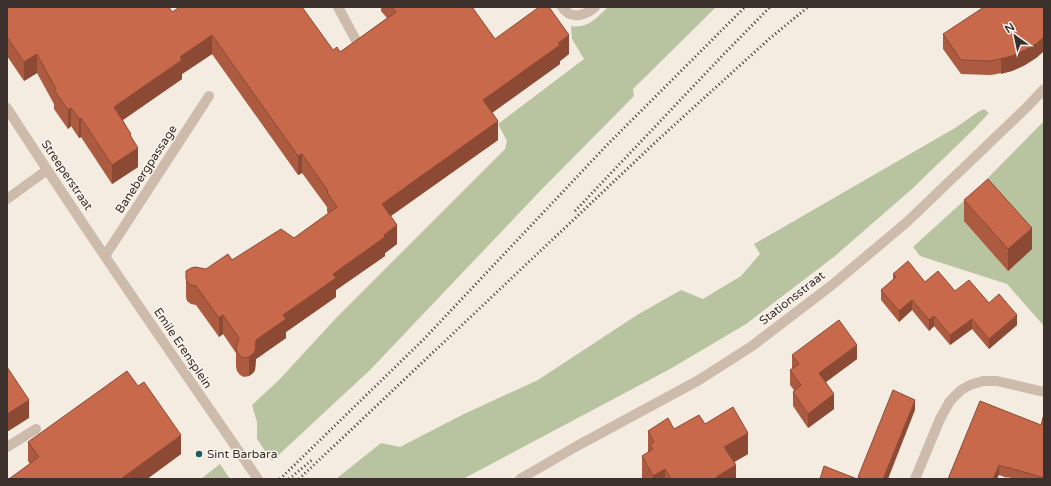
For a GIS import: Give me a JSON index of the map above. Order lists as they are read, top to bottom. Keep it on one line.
{"streets":{"street":["Banebergpassage","Streeperstraat","Stationsstraat","Emile Erensplein"]},"crossings":[["Banebergpassage","Streeperstraat"],["Banebergpassage","Emile Erensplein"],["Streeperstraat","Emile Erensplein"]],"places":["Sint Barbara"],"north":"top left"}
